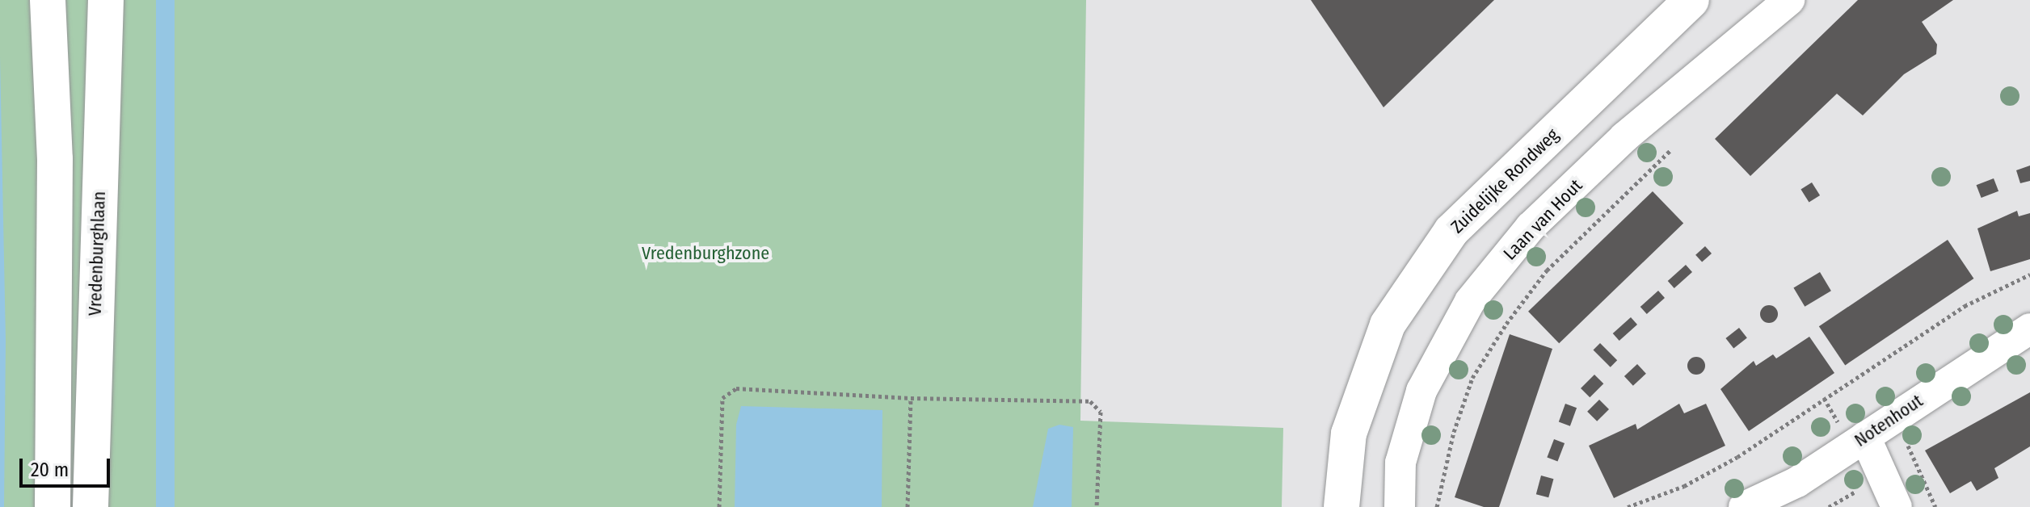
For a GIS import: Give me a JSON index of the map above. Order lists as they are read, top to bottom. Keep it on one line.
{"streets":{"main road":["Zuidelijke Rondweg","Vredenburghlaan"],"street":["Laan van Hout","Notenhout"]},"parks":["Vredenburghzone"],"scale_bar":"20 m"}
